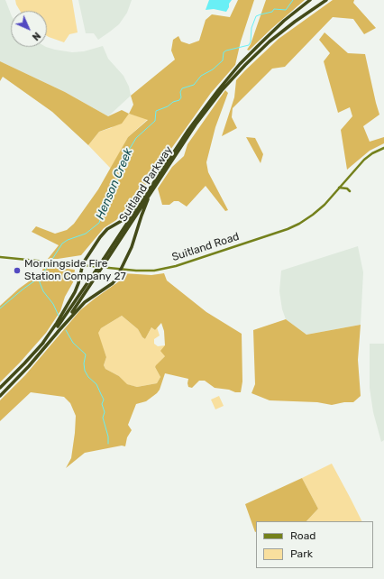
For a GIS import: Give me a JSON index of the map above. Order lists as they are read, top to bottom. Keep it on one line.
{"streets":{"highway":["Suitland Parkway"],"main road":["Suitland Road"]},"water":["Henson Creek"],"places":["Morningside Fire Station Company 27"],"legend":["Road","Park"],"north":"bottom right"}
